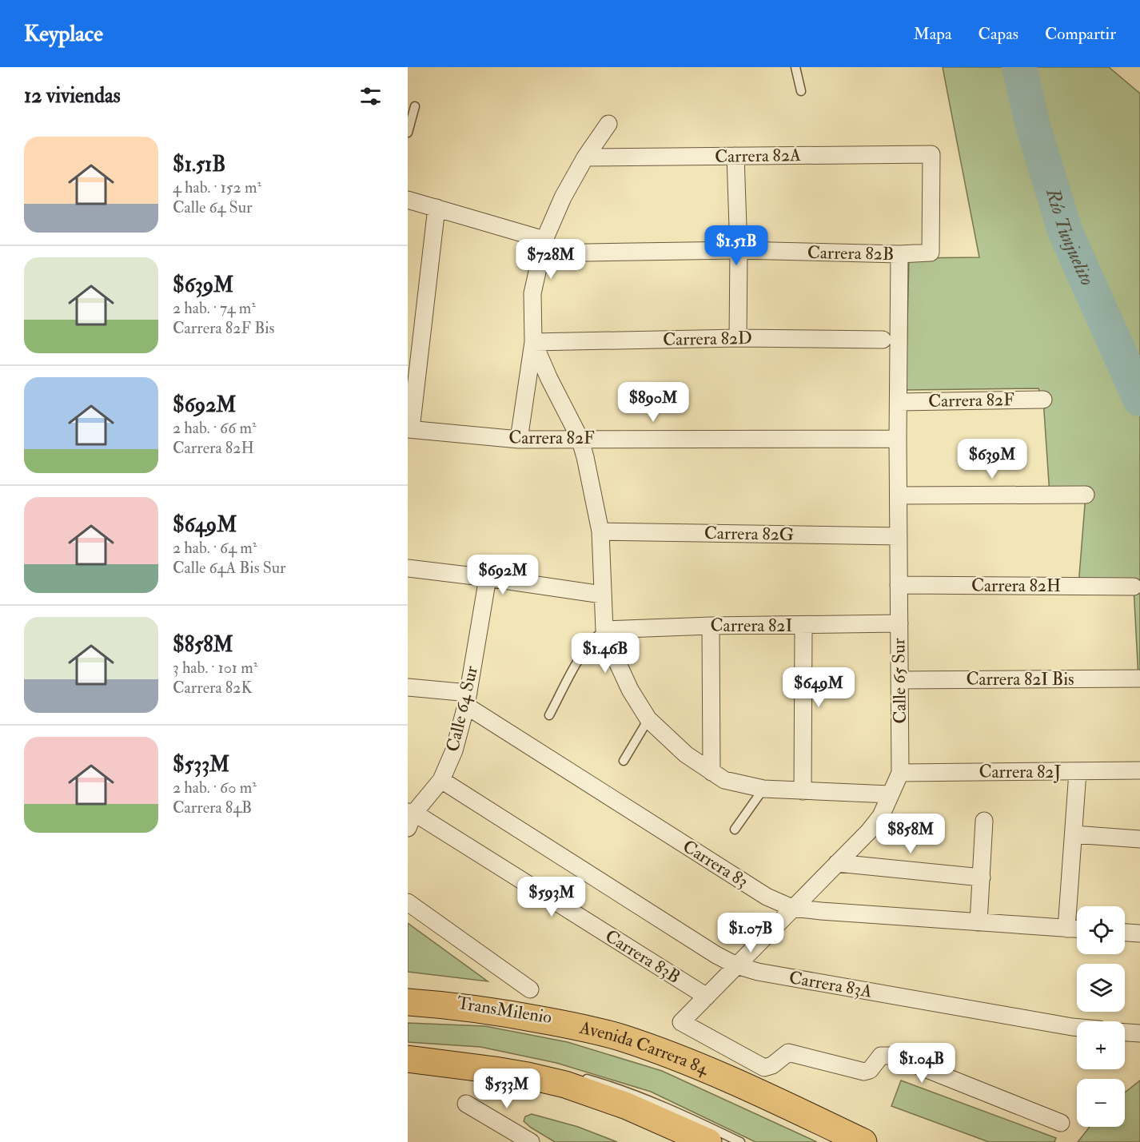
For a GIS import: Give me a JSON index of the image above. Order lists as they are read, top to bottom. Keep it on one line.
{"streets":{"main road":["Avenida Carrera 84"],"street":["Carrera 82A","Carrera 82B","Carrera 82D","Carrera 82F","Carrera 82G","Carrera 82H","Carrera 82I","Carrera 82I Bis","Calle 65 Sur","Calle 64 Sur","Carrera 82J","Carrera 83","Carrera 83B","Carrera 83A"]},"crossings":[["Carrera 82A","Carrera 82B"],["Carrera 82B","Calle 65 Sur"],["Carrera 82F","Calle 65 Sur"],["Carrera 82G","Calle 65 Sur"],["Carrera 82H","Calle 65 Sur"],["Carrera 82I","Calle 65 Sur"],["Carrera 82I Bis","Calle 65 Sur"],["Calle 65 Sur","Carrera 82J"],["Calle 65 Sur","Carrera 83"],["Calle 65 Sur","Carrera 83B"],["Calle 65 Sur","Carrera 83A"],["Calle 64 Sur","Carrera 83"],["Calle 64 Sur","Carrera 83B"],["Calle 64 Sur","Carrera 83A"]],"water":["Río Tunjuelito"],"page":{"header":"Keyplace","nav":["Mapa","Capas","Compartir"],"heading":"12 viviendas","list":[{"name":"$1.51B","note":"4 hab. · 152 m² · Calle 64 Sur"},{"name":"$639M","note":"2 hab. · 74 m² · Carrera 82F Bis"},{"name":"$692M","note":"2 hab. · 66 m² · Carrera 82H"},{"name":"$649M","note":"2 hab. · 64 m² · Calle 64A Bis Sur"},{"name":"$858M","note":"3 hab. · 101 m² · Carrera 82K"},{"name":"$533M","note":"2 hab. · 60 m² · Carrera 84B"}],"price":["$1.51B","$728M","$890M","$639M","$692M","$1.46B","$649M","$858M","$593M","$1.07B","$1.04B","$533M"],"map_buttons":["+","−"]}}
